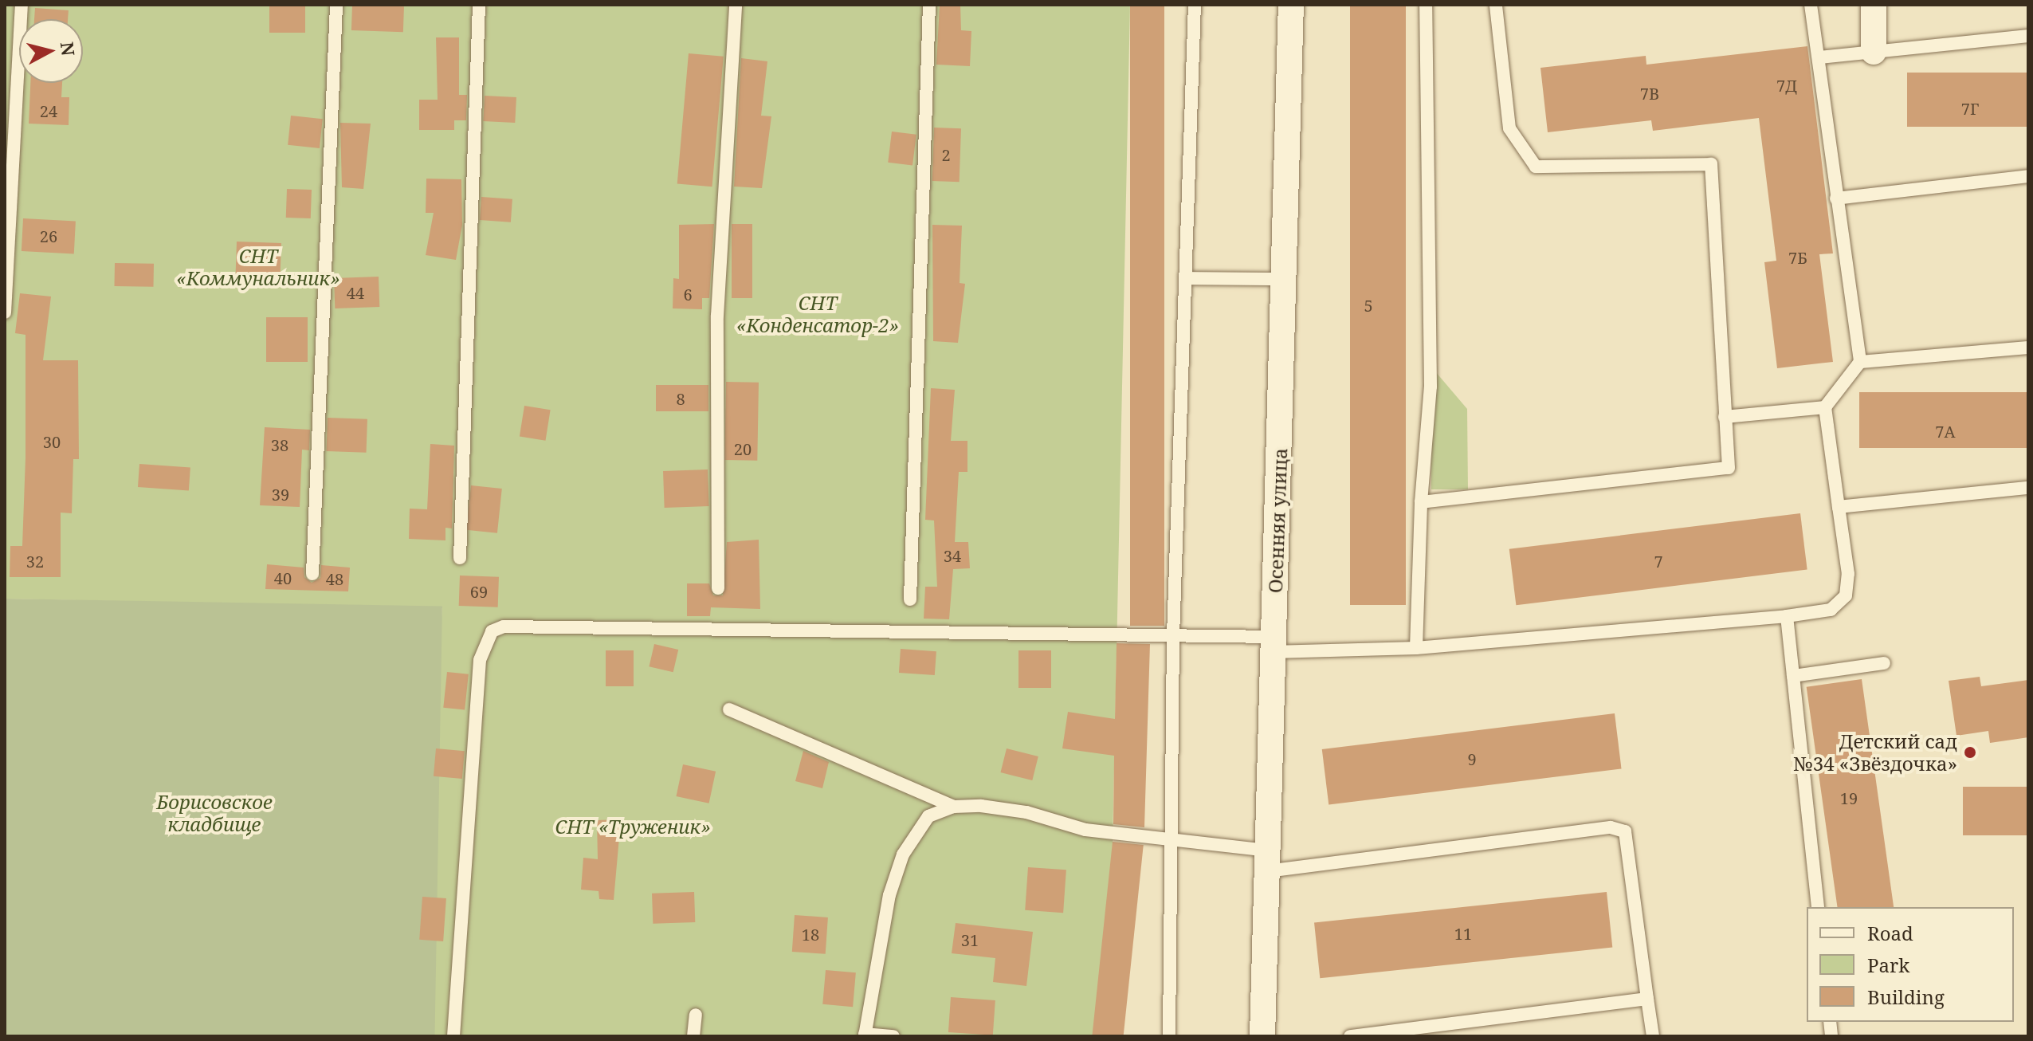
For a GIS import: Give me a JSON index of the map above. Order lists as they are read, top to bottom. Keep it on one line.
{"streets":{"street":["Осенняя улица"]},"parks":["СНТ «Коммунальник»","СНТ «Конденсатор-2»","Борисовское кладбище","СНТ «Труженик»"],"places":["Детский сад №34 «Звёздочка»"],"house_numbers":["7Д","7В","7Г","24","2","26","7Б","44","6","5","8","7А","30","38","20","39","34","32","7","40","48","69","9","19","11","18","31"],"legend":["Road","Park","Building"],"north":"right"}
